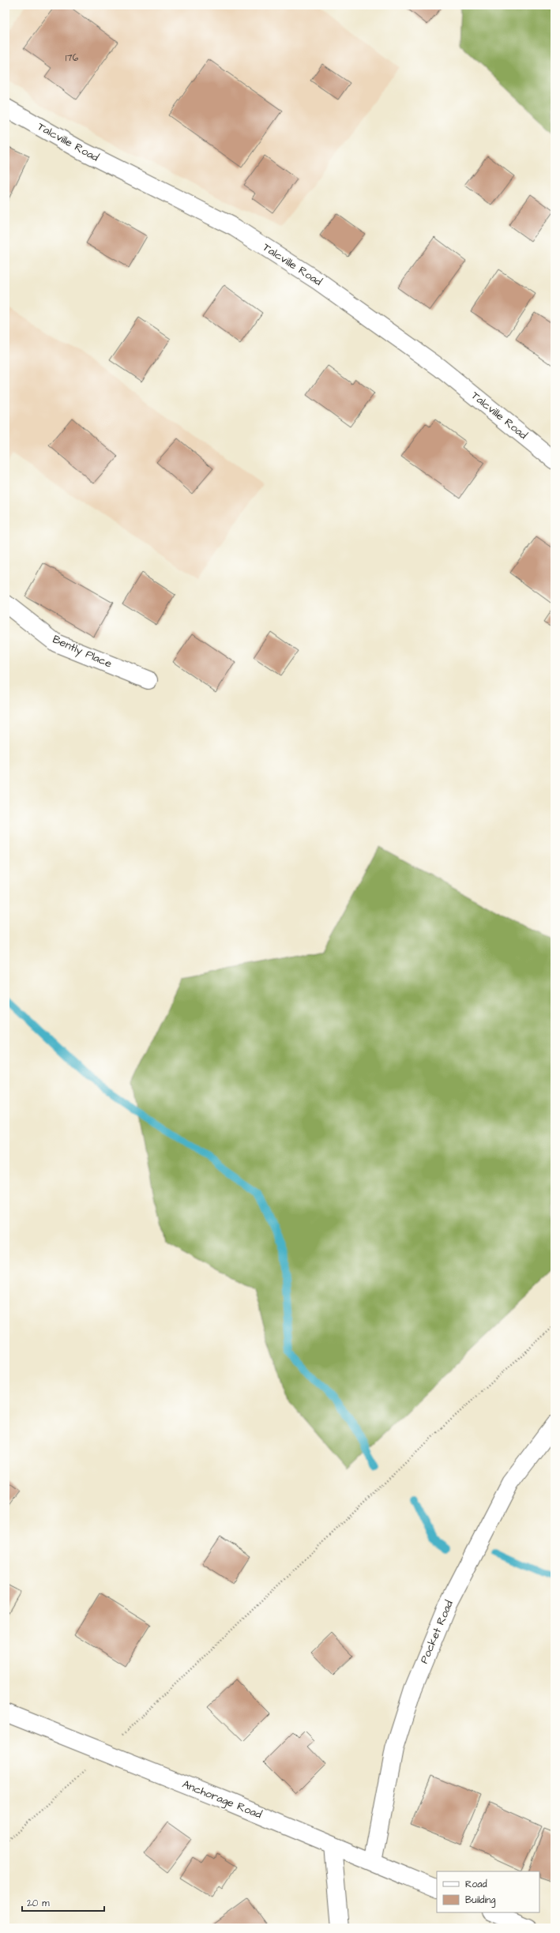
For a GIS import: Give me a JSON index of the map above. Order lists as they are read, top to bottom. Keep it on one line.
{"streets":{"street":["Talcville Road","Bently Place","Pocket Road","Anchorage Road"]},"crossings":[["Pocket Road","Anchorage Road"]],"house_numbers":["176"],"legend":["Road","Building"],"scale_bar":"20 m"}
